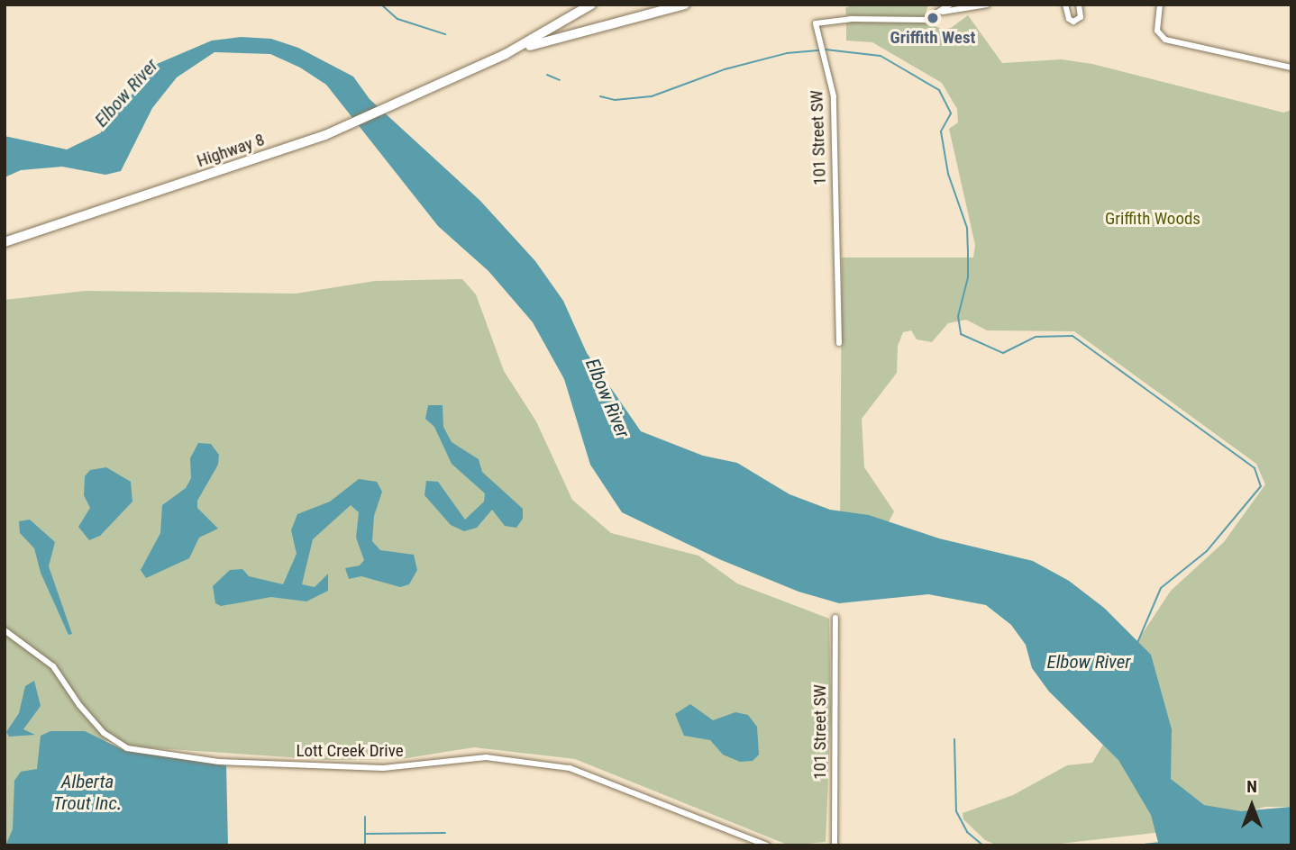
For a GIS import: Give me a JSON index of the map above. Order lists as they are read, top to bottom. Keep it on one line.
{"streets":{"main road":["Highway 8"],"street":["101 Street SW","Lott Creek Drive"]},"water":["Elbow River","Alberta Trout Inc."],"parks":["Griffith Woods"],"places":["Griffith West"],"north":"top"}
